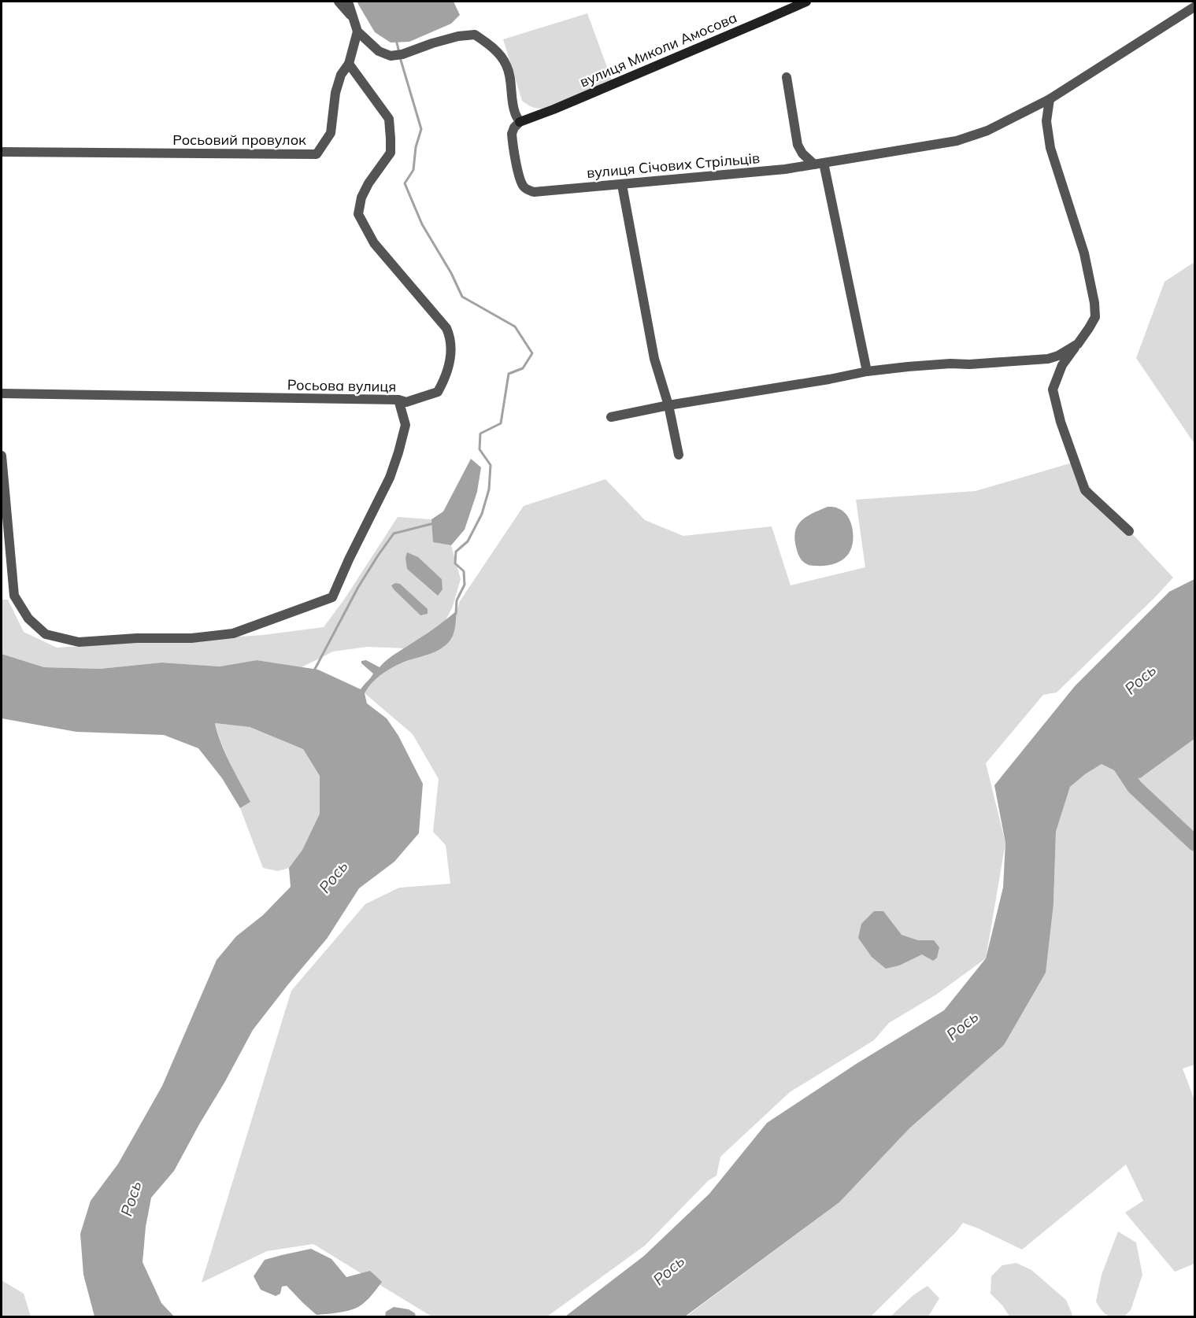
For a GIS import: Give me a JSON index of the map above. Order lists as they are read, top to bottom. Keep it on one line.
{"streets":{"street":["вулиця Миколи Амосова","Росьовий провулок","вулиця Січових Стрільців","Росьова вулиця"]},"crossings":[["вулиця Миколи Амосова","вулиця Січових Стрільців"],["Росьовий провулок","Росьова вулиця"]],"water":["Рось"]}
